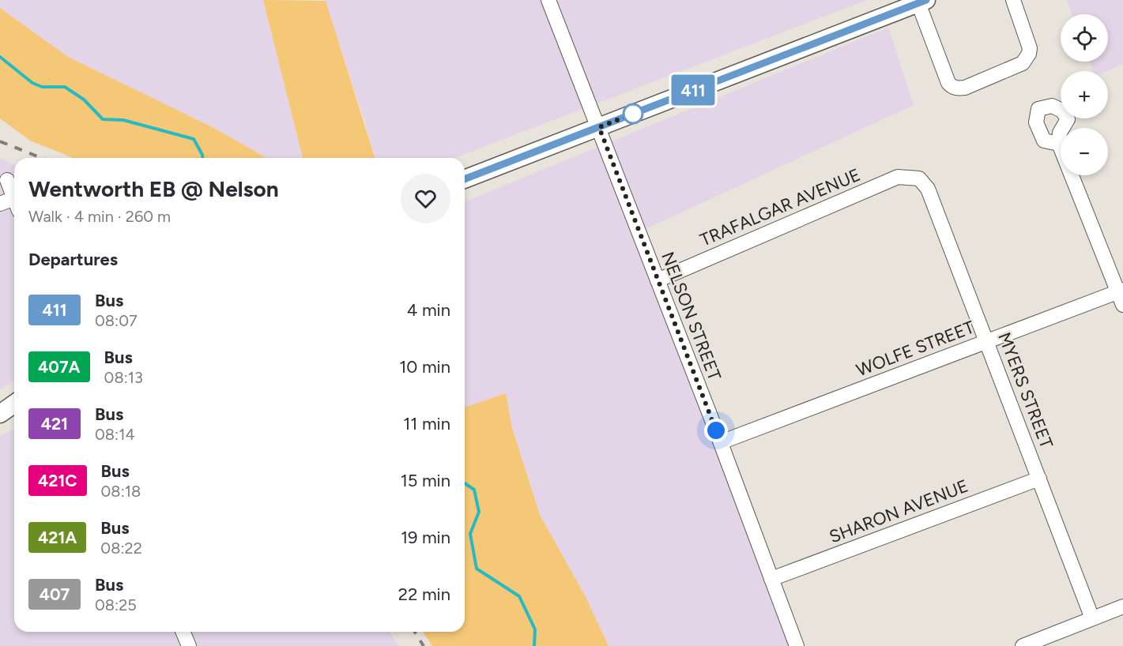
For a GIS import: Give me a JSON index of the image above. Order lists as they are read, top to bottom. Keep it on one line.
{"streets":{"street":["TRAFALGAR AVENUE","NELSON STREET","WOLFE STREET","MYERS STREET","SHARON AVENUE"]},"crossings":[["TRAFALGAR AVENUE","NELSON STREET"],["TRAFALGAR AVENUE","MYERS STREET"],["NELSON STREET","WOLFE STREET"],["NELSON STREET","SHARON AVENUE"],["WOLFE STREET","MYERS STREET"],["MYERS STREET","SHARON AVENUE"]],"lines":["bus line 411"],"page":{"on_map":"411","map_buttons":["+","−"],"heading":[["Wentworth EB @ Nelson","Walk · 4 min · 260 m"],"Departures"],"list":[{"mark":"411","name":"Bus","note":"08:07","value":"4 min"},{"mark":"407A","name":"Bus","note":"08:13","value":"10 min"},{"mark":"421","name":"Bus","note":"08:14","value":"11 min"},{"mark":"421C","name":"Bus","note":"08:18","value":"15 min"},{"mark":"421A","name":"Bus","note":"08:22","value":"19 min"},{"mark":"407","name":"Bus","note":"08:25","value":"22 min"}]}}
